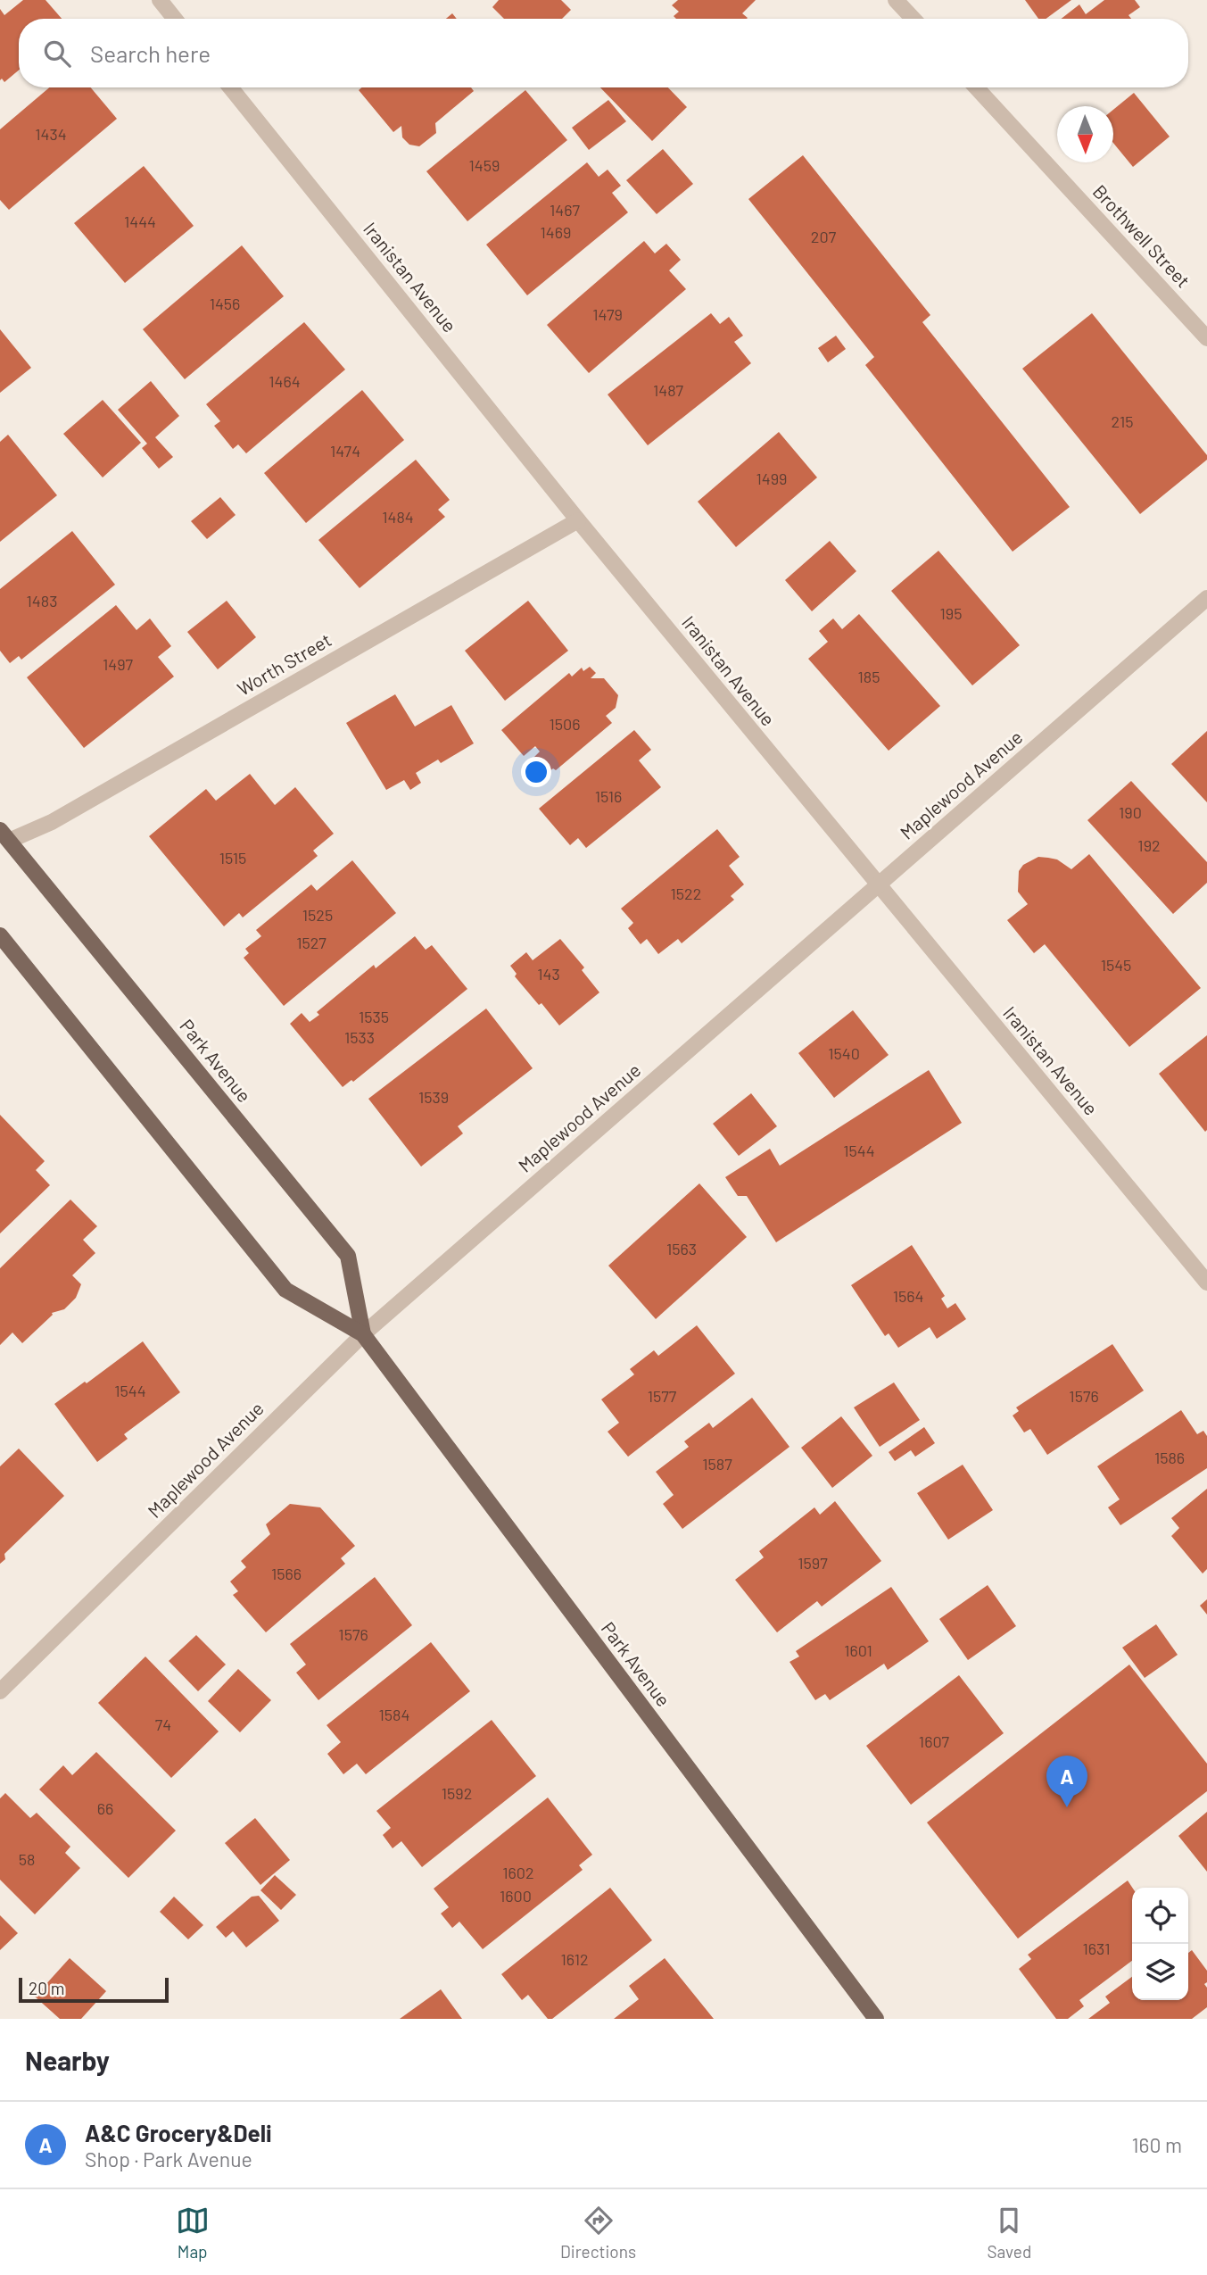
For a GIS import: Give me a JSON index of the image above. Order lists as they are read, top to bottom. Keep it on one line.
{"streets":{"main road":["Park Avenue"],"street":["Brothwell Street","Iranistan Avenue","Worth Street","Maplewood Avenue"]},"crossings":[["Iranistan Avenue","Worth Street"],["Iranistan Avenue","Maplewood Avenue"],["Worth Street","Park Avenue"],["Maplewood Avenue","Park Avenue"]],"house_numbers":["1434","1459","1467","1444","1469","207","1456","1479","1464","1487","215","1474","1499","1484","1483","195","1497","185","1506","1516","190","192","1515","1522","1525","1527","1545","143","1535","1533","1540","1539","1544","1563","1564","1544","1577","1576","1586","1587","1597","1566","1576","1601","1584","74","1607","1592","66","58","1602","1600","1631","1612"],"scale_bar":"20 m","north":"bottom","page":{"search":"Search here","pins":"A","scale":"20 m","heading":"Nearby","list":[{"mark":"A","name":"A&C Grocery&Deli","note":"Shop · Park Avenue","value":"160 m"}],"nav":["Map","Directions","Saved"]}}
